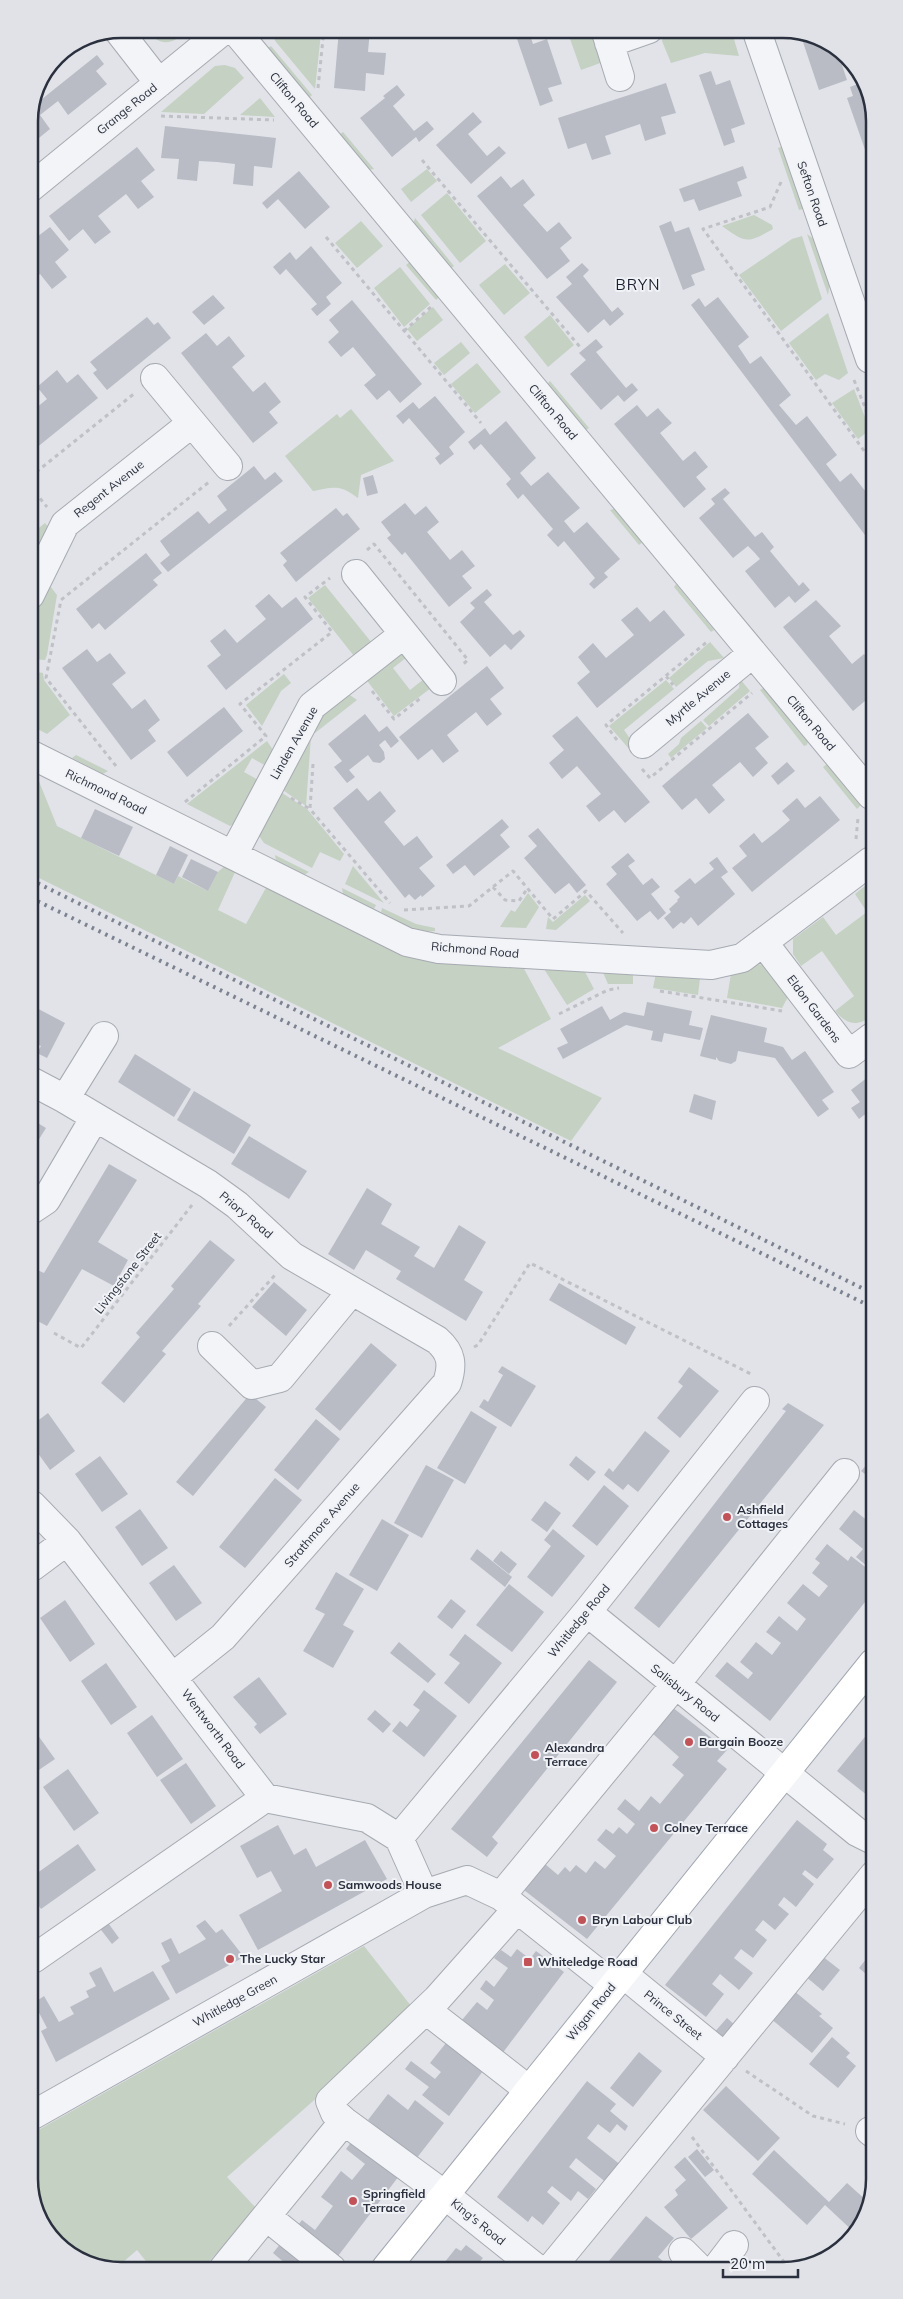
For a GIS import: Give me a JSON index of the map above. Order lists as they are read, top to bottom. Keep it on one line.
{"streets":{"main road":["Wigan Road"],"street":["Clifton Road","Grange Road","Sefton Road","Regent Avenue","Myrtle Avenue","Linden Avenue","Richmond Road","Eldon Gardens","Priory Road","Strathmore Avenue","Whitledge Road","Salisbury Road","Wentworth Road","Whitledge Green","Prince Street","King's Road"],"path":["Livingstone Street"]},"crossings":[["Clifton Road","Myrtle Avenue"],["Linden Avenue","Richmond Road"],["Richmond Road","Eldon Gardens"],["Priory Road","Livingstone Street"],["Priory Road","Strathmore Avenue"],["Strathmore Avenue","Wentworth Road"],["Whitledge Road","Salisbury Road"],["Salisbury Road","Wigan Road"],["Whitledge Green","Wigan Road"],["Whitledge Green","Prince Street"],["Wigan Road","Prince Street"],["Wigan Road","King's Road"]],"districts":["BRYN"],"places":{"other":["Ashfield Cottages","Bargain Booze","Alexandra Terrace","Colney Terrace","Samwoods House","Bryn Labour Club","The Lucky Star","Springfield Terrace"],"transit":["Whiteledge Road"]},"scale_bar":"20 m"}
